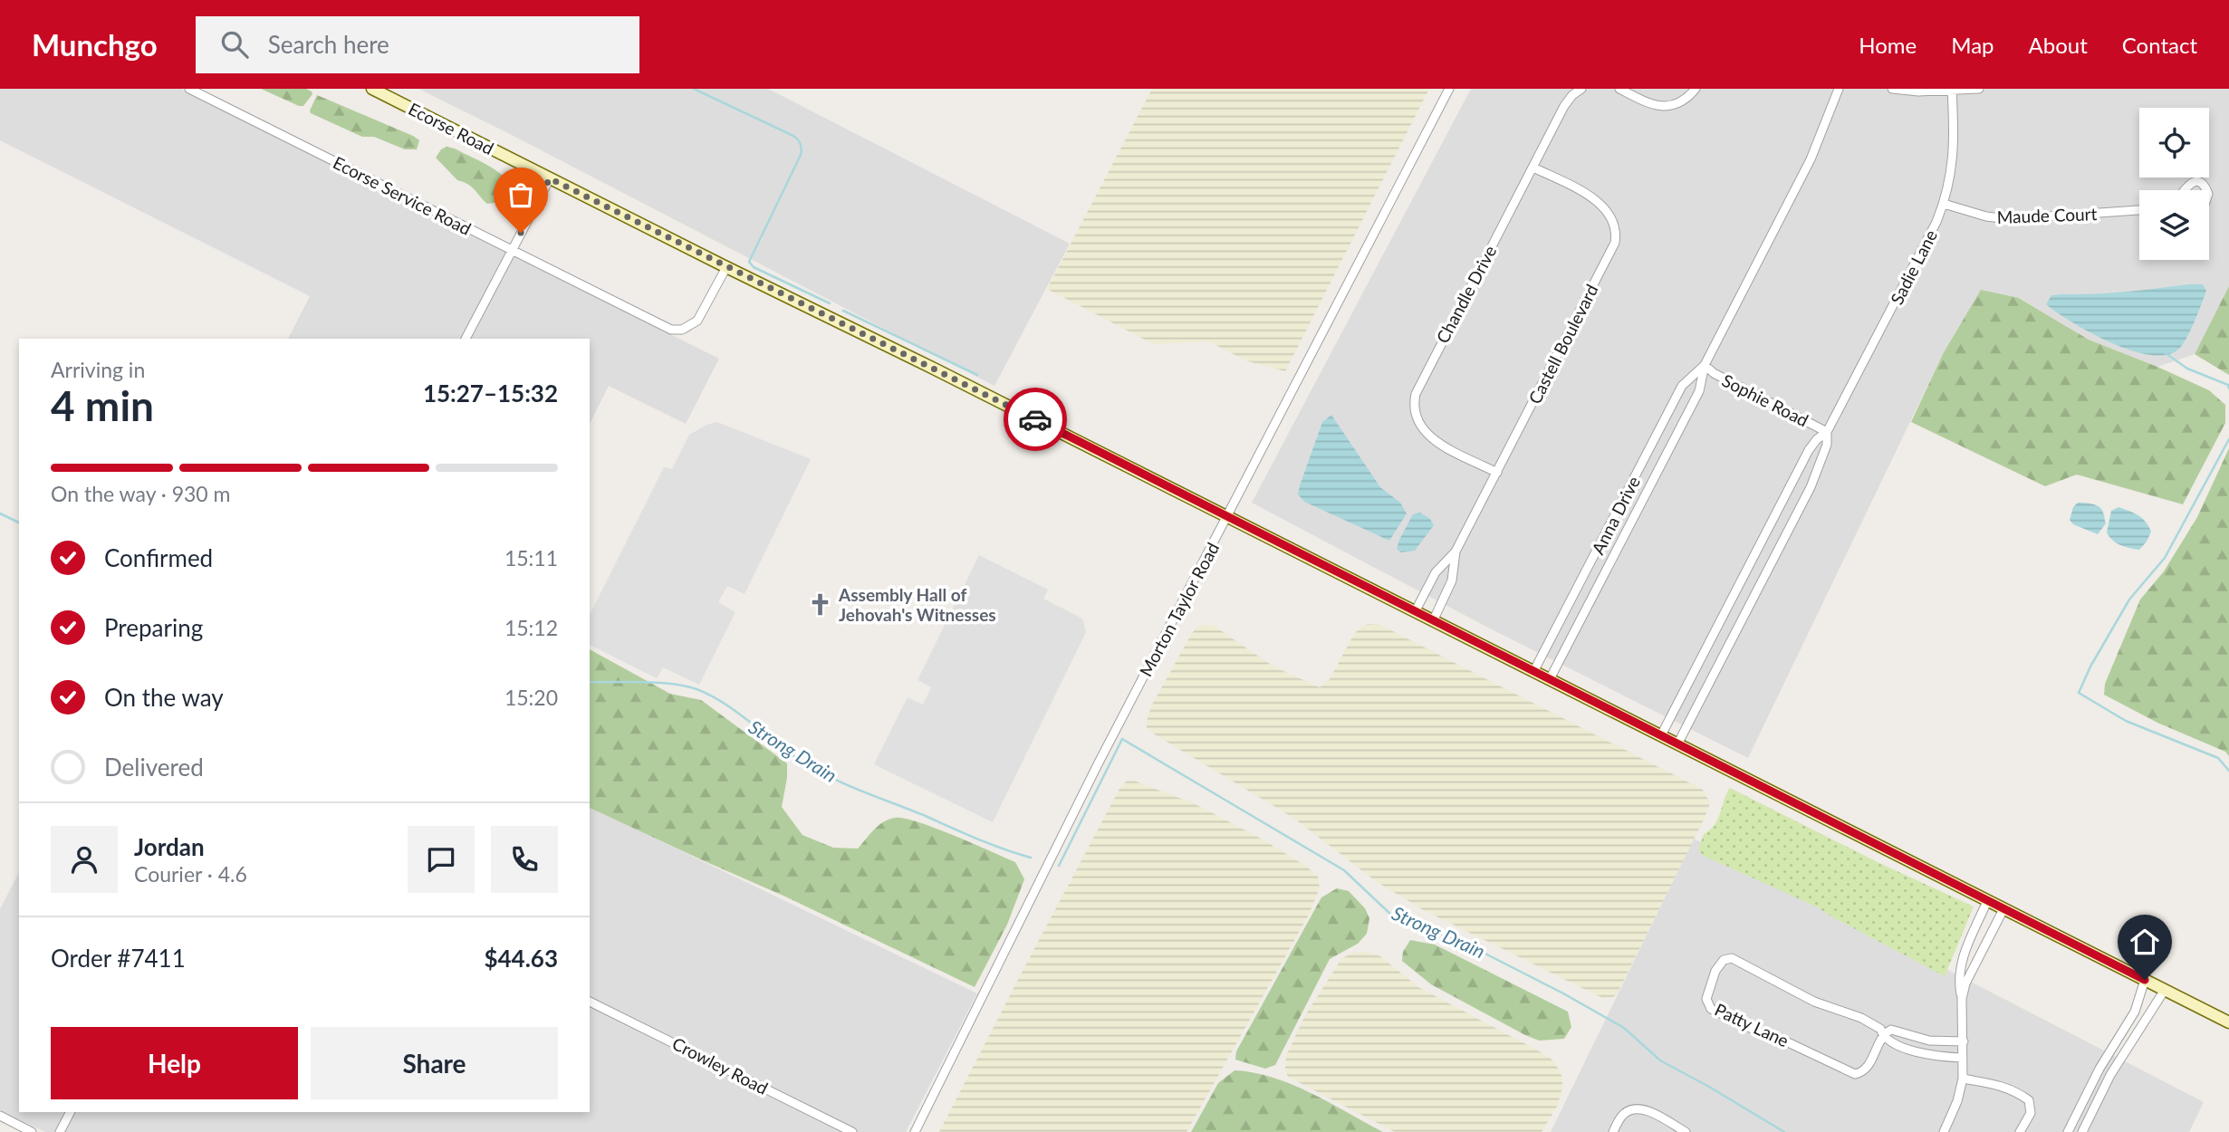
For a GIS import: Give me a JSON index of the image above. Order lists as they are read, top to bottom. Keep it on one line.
{"streets":{"main road":["Ecorse Road"],"street":["Ecorse Service Road","Maude Court","Sadie Lane","Chandle Drive","Castell Boulevard","Sophie Road","Anna Drive","Morton Taylor Road","Patty Lane","Crowley Road"]},"crossings":[["Ecorse Road","Ecorse Service Road"],["Ecorse Road","Sadie Lane"],["Ecorse Road","Castell Boulevard"],["Ecorse Road","Anna Drive"],["Ecorse Road","Morton Taylor Road"],["Maude Court","Sadie Lane"],["Sadie Lane","Sophie Road"],["Chandle Drive","Castell Boulevard"],["Sophie Road","Anna Drive"]],"water":["Strong Drain"],"places":{"church":["Assembly Hall of Jehovah's Witnesses"]},"page":{"header":"Munchgo","search":"Search here","nav":["Home","Map","About","Contact"],"heading":["4 min","Arriving in","15:27–15:32"],"panel":["Jordan","Courier · 4.6","Order #7411","$44.63"],"bar":"On the way · 930 m","list":[["Confirmed","15:11"],["Preparing","15:12"],["On the way","15:20"],"Delivered"],"buttons":["Help","Share"]}}
